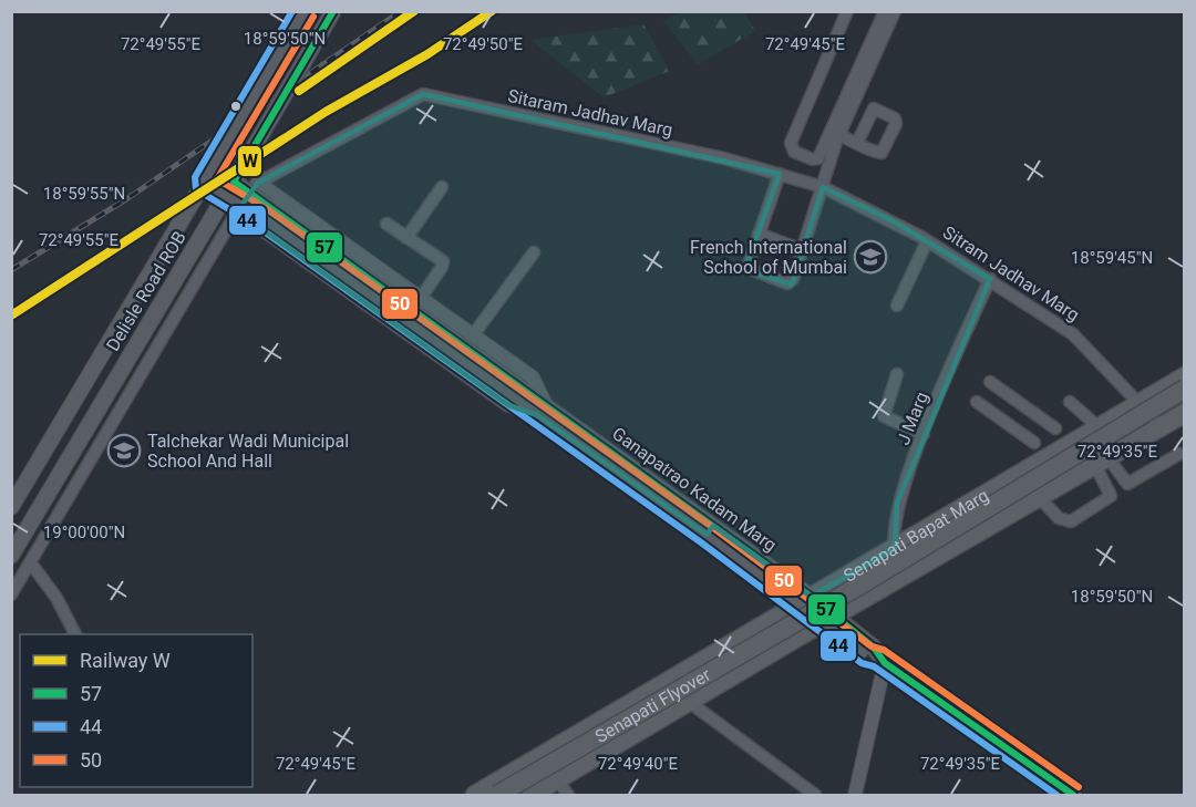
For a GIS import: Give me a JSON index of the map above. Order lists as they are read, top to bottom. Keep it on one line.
{"streets":{"main road":["Delisle Road ROB","Ganapatrao Kadam Marg","Senapati Bapat Marg","Senapati Flyover"],"street":["Sitaram Jadhav Marg","Sitram Jadhav Marg","J Marg"]},"crossings":[["Sitaram Jadhav Marg","Sitram Jadhav Marg"],["Sitram Jadhav Marg","J Marg"],["Sitram Jadhav Marg","Senapati Bapat Marg"],["J Marg","Senapati Bapat Marg"],["Ganapatrao Kadam Marg","Senapati Bapat Marg"]],"places":{"school or university":["French International School of Mumbai","Talchekar Wadi Municipal School And Hall"]},"lines":["rail line W","transit line 57","transit line 44","transit line 50"],"legend":["Railway W","57","44","50"],"coordinates":["18°59'50\"N","72°49'55\"E","72°49'50\"E","72°49'45\"E","18°59'55\"N","18°59'45\"N","72°49'35\"E","19°00'00\"N","72°49'40\"E"]}
